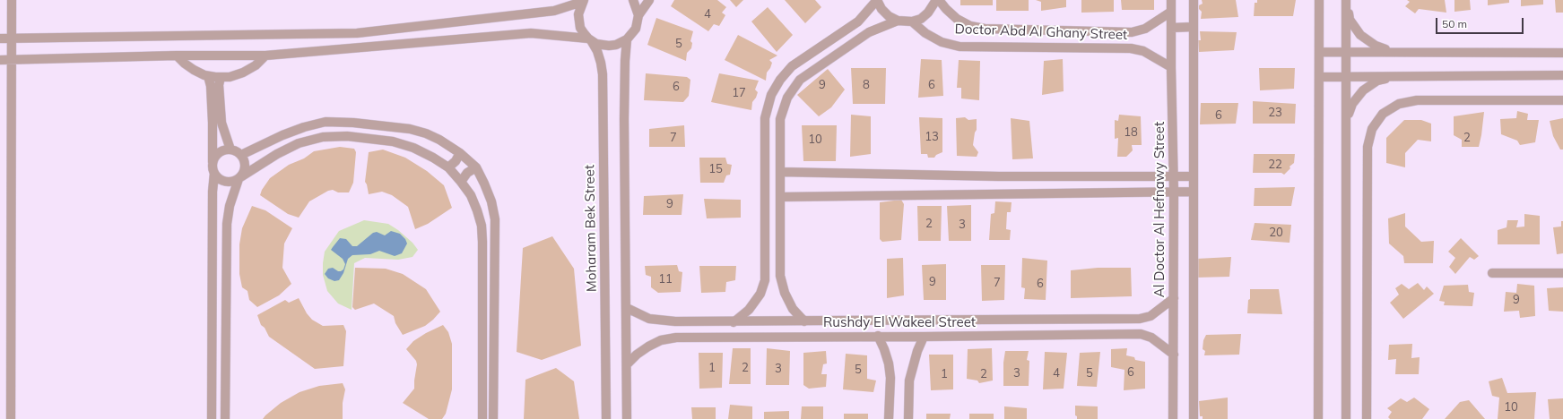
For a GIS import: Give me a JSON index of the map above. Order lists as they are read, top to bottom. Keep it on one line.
{"streets":{"street":["Doctor Abd Al Ghany Street","Al Doctor Al Hefnawy Street","Moharam Bek Street","Rushdy El Wakeel Street"]},"crossings":[["Doctor Abd Al Ghany Street","Al Doctor Al Hefnawy Street"],["Al Doctor Al Hefnawy Street","Rushdy El Wakeel Street"]],"house_numbers":["4","5","9","8","6","6","17","23","6","18","13","7","2","10","22","15","9","2","3","20","11","9","7","6","9","1","2","3","5","6","3","4","5","1","2","10"],"scale_bar":"50 m"}
